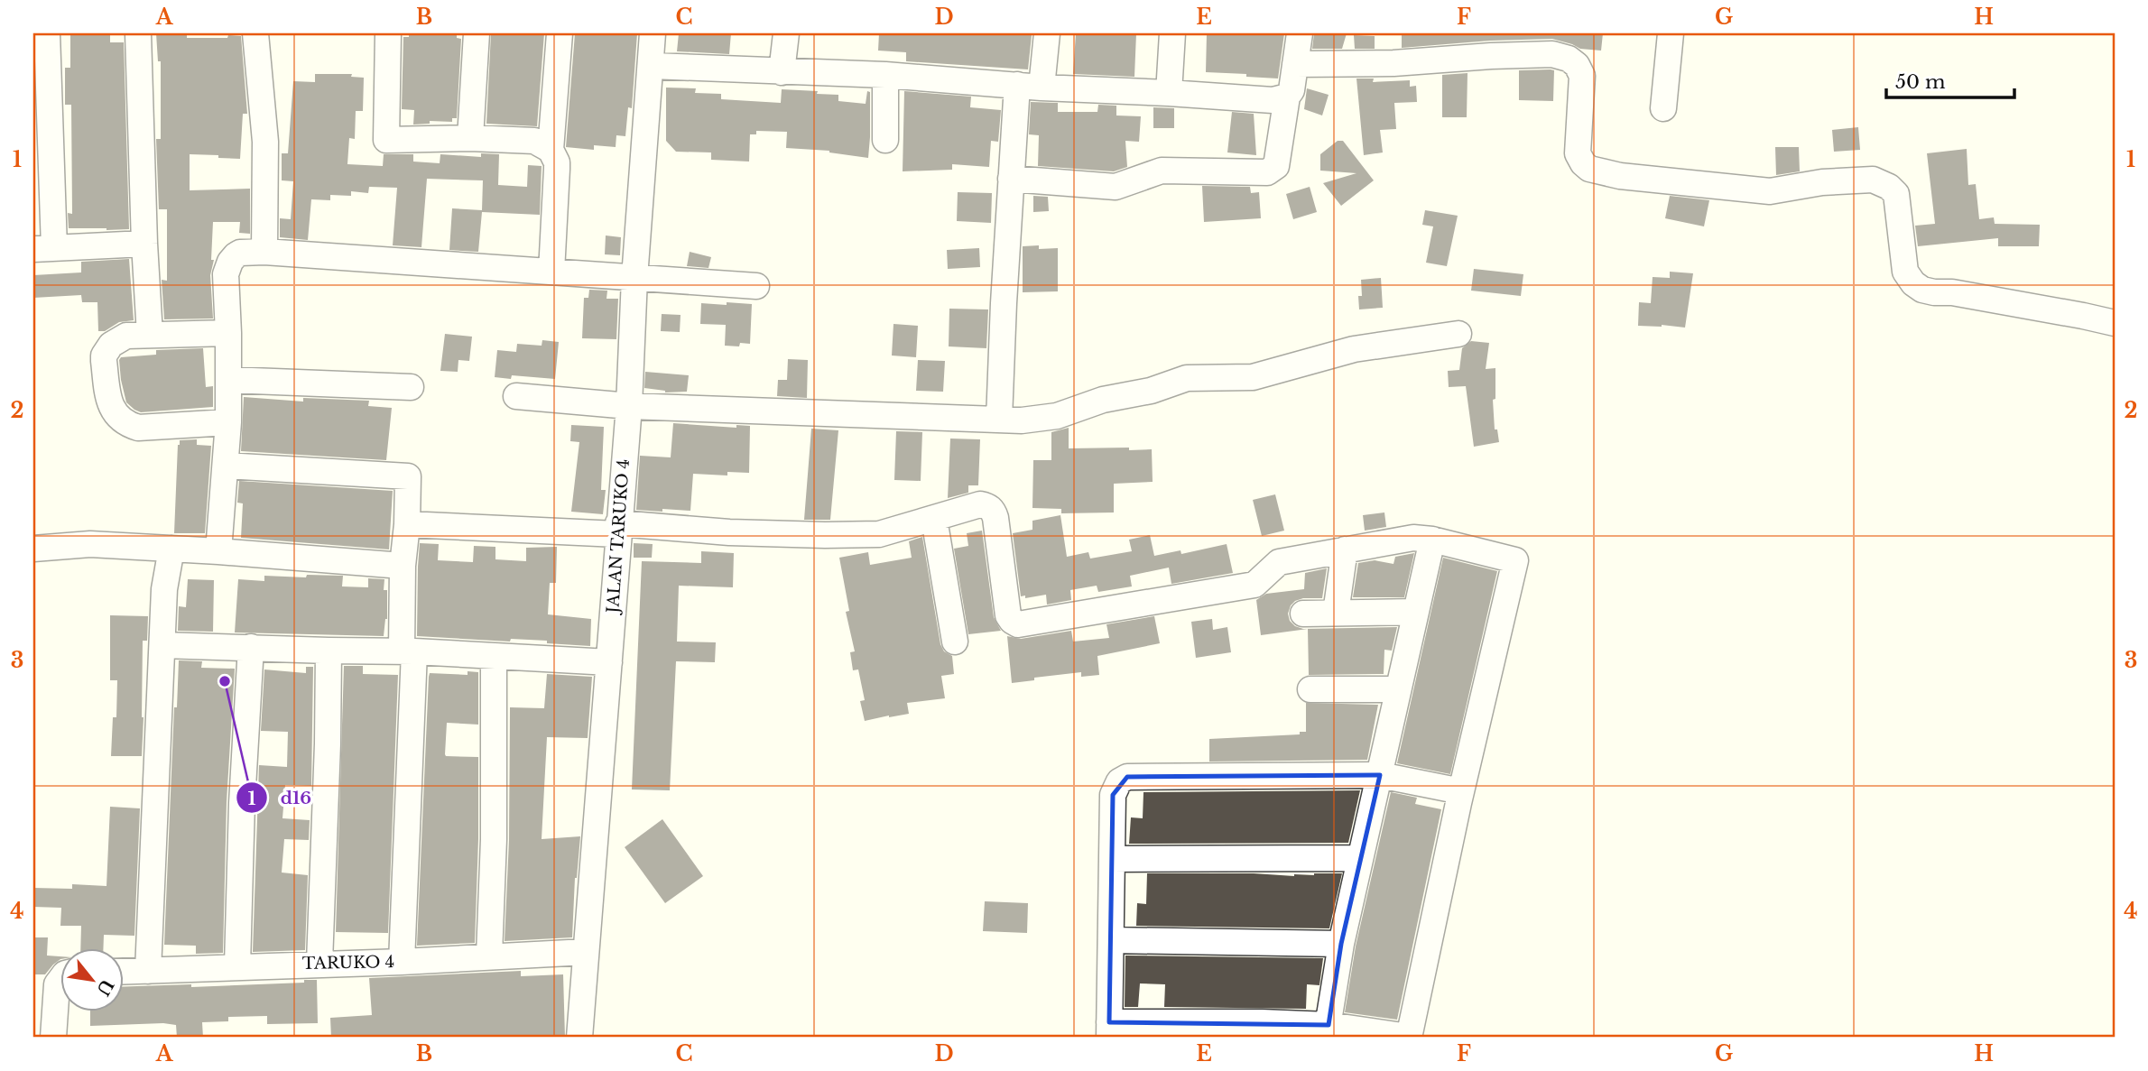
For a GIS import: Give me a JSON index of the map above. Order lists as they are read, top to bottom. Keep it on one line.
{"streets":{"street":["JALAN TARUKO 4","TARUKO 4"]},"crossings":[["JALAN TARUKO 4","TARUKO 4"]],"places":["d16"],"scale_bar":"50 m","north":"bottom right","grid":{"columns":["A","B","C","D","E","F","G","H"],"rows":["1","2","3","4"]}}
